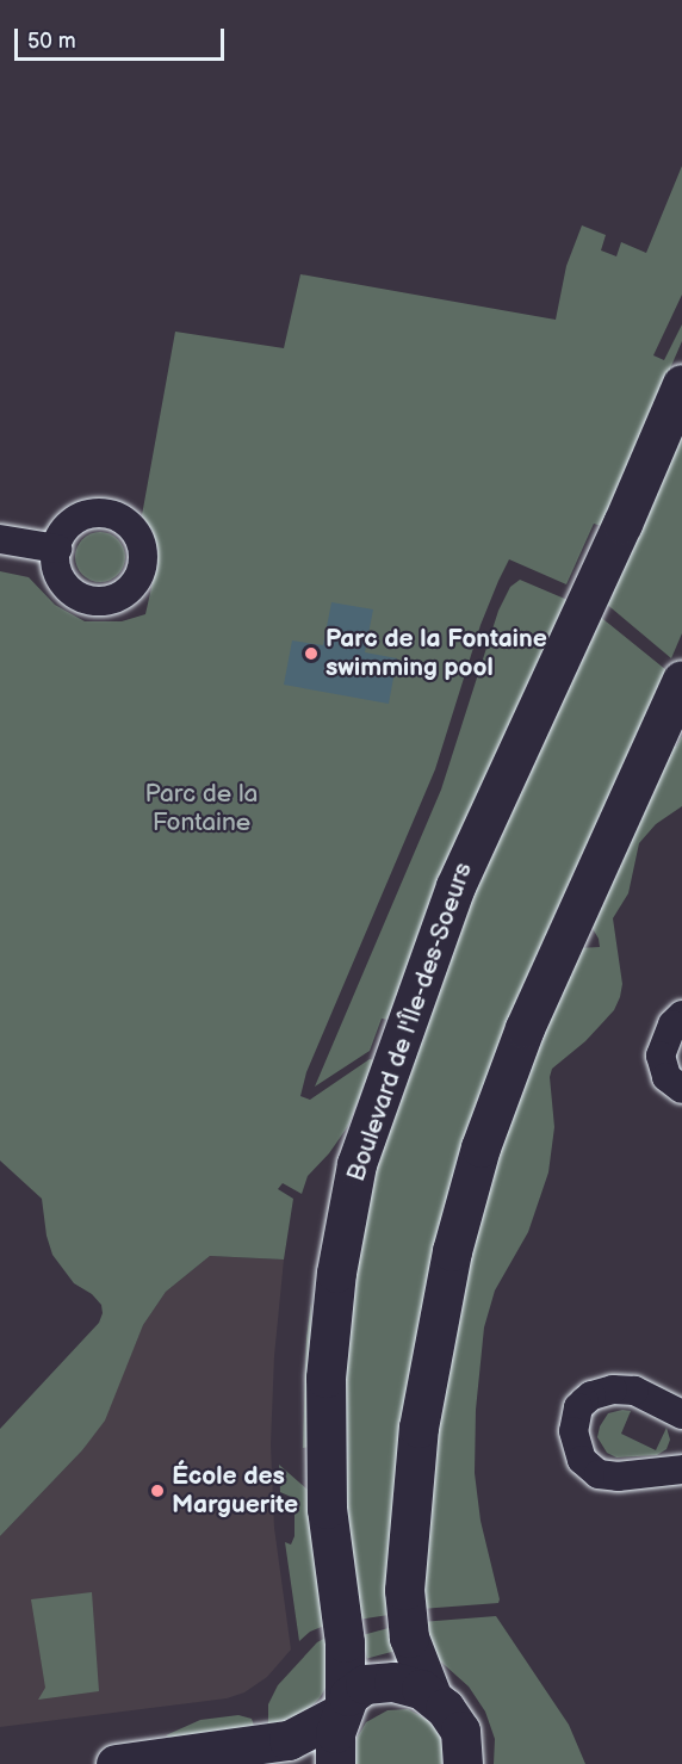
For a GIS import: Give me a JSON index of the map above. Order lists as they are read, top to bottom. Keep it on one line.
{"streets":{"street":["Boulevard de l'Île-des-Soeurs"]},"parks":["Parc de la Fontaine"],"places":["Parc de la Fontaine swimming pool","École des Marguerite"],"scale_bar":"50 m"}
